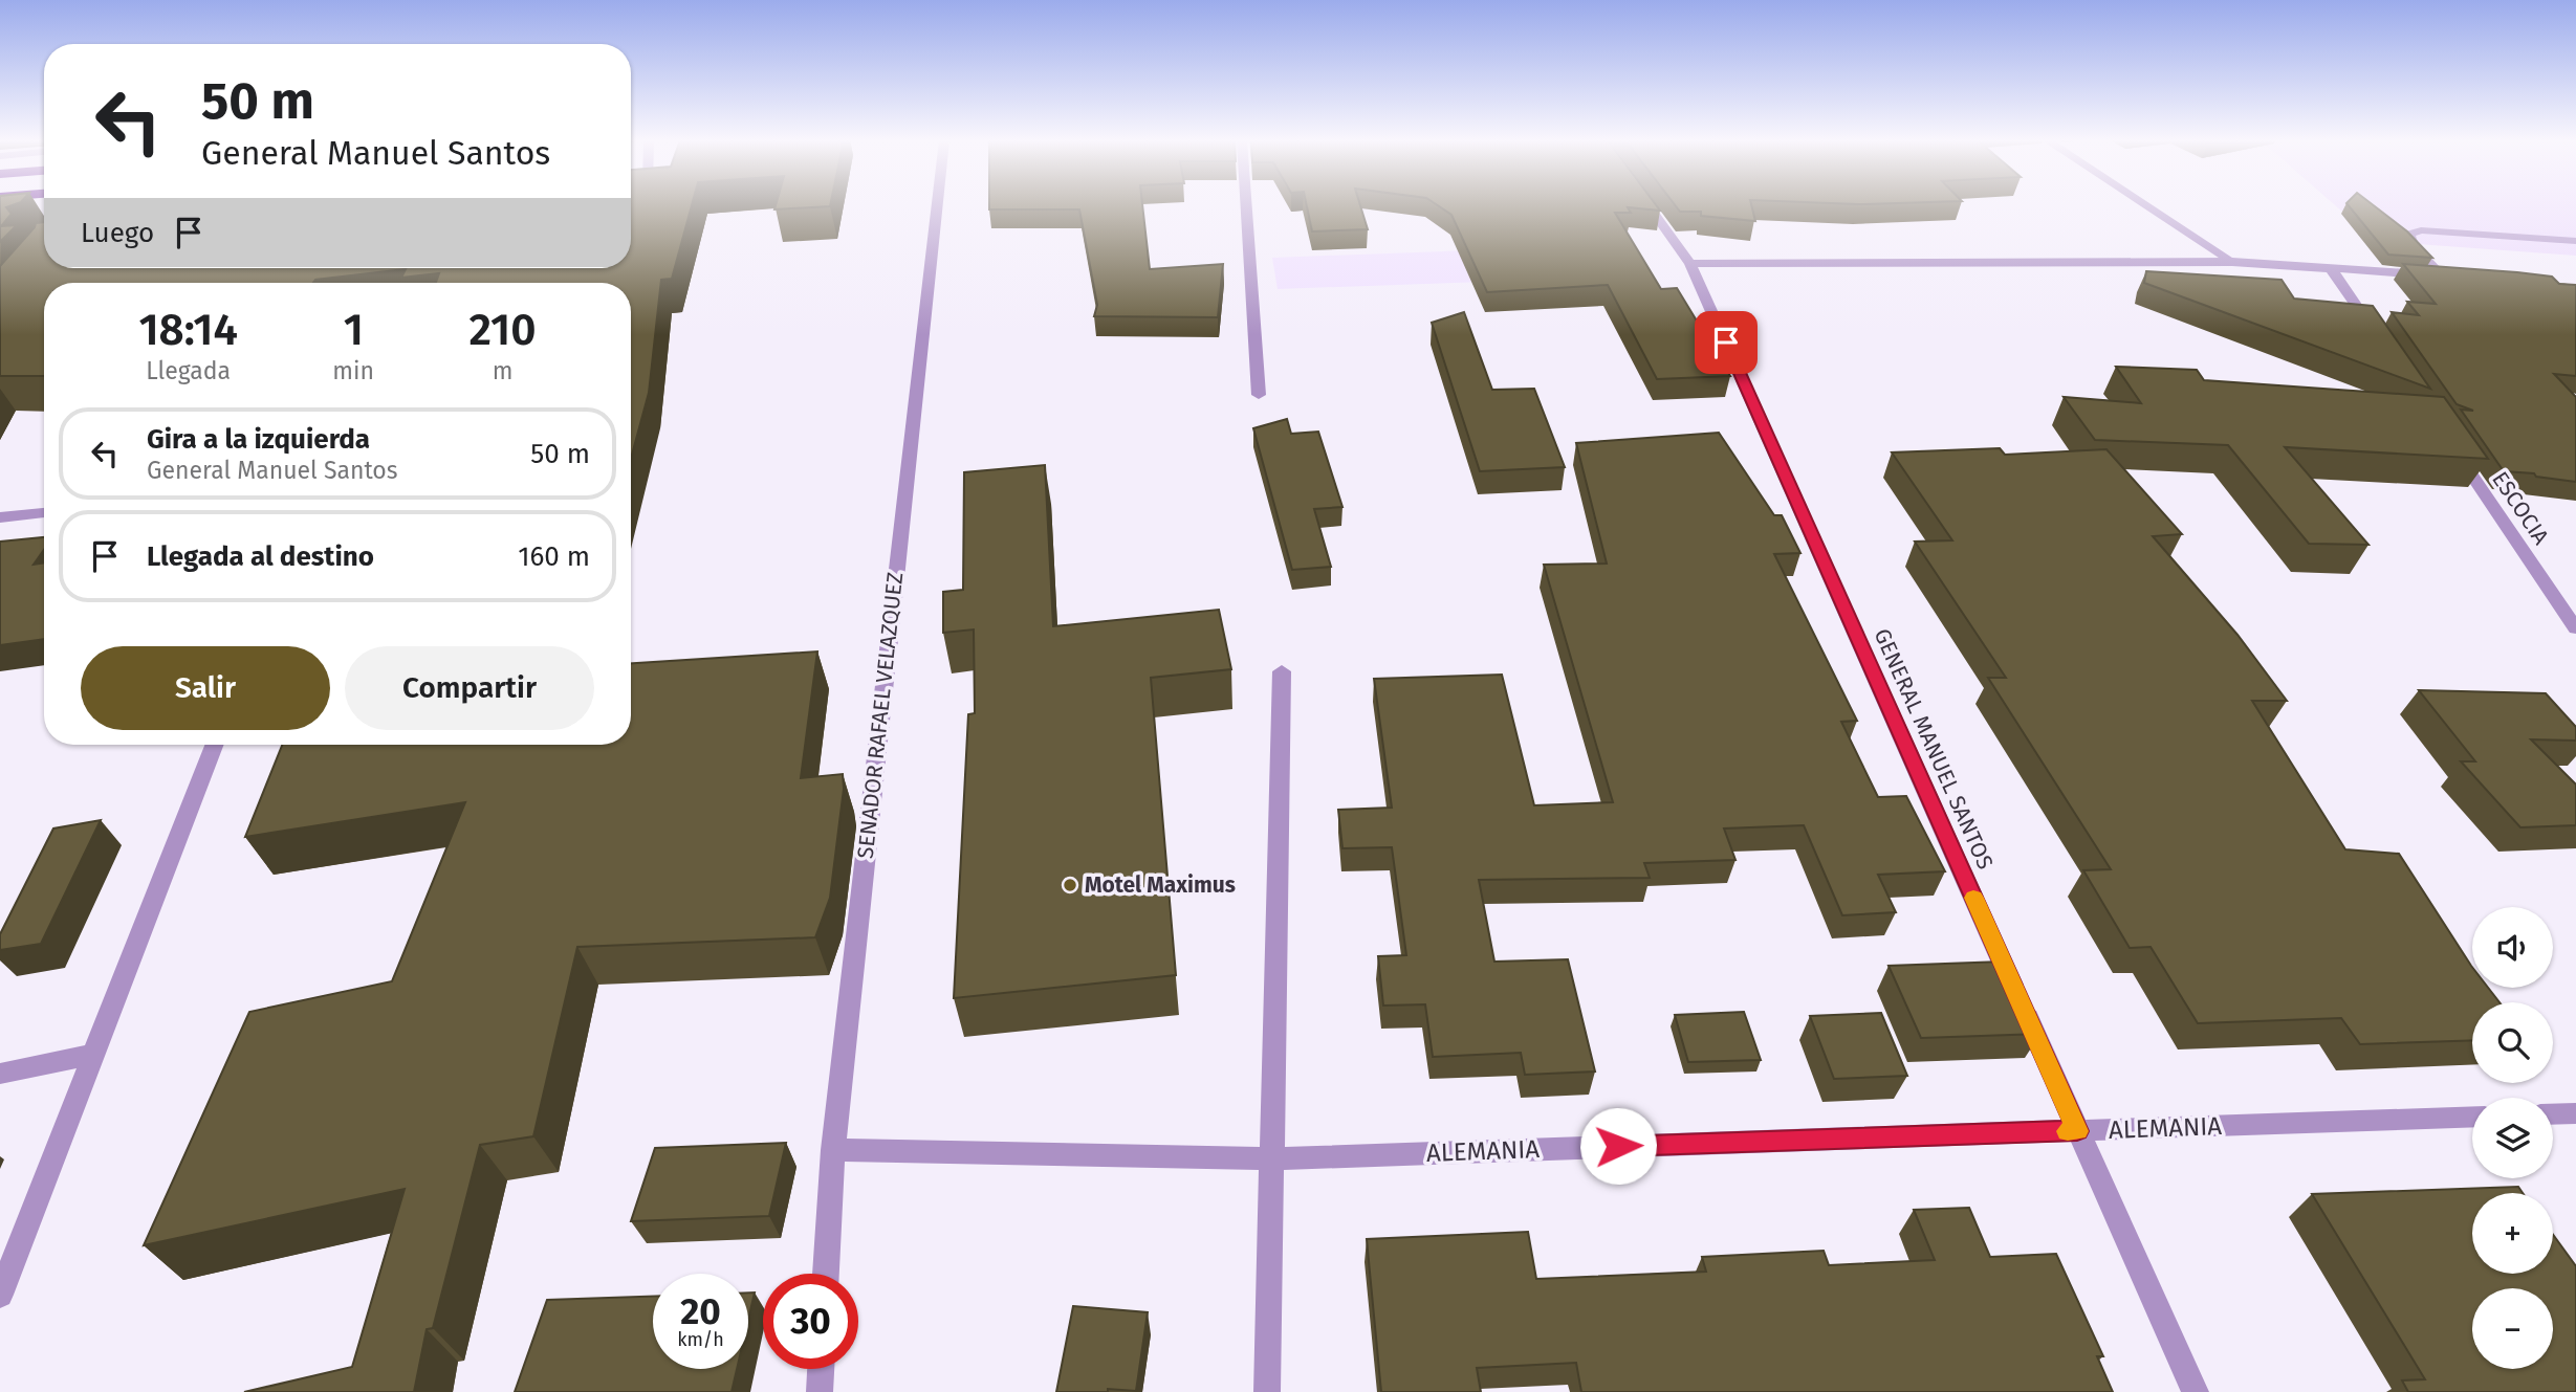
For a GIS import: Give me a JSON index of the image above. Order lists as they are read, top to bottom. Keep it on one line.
{"streets":{"street":["ESCOCIA","SENADOR RAFAEL VELAZQUEZ","GENERAL MANUEL SANTOS","ALEMANIA"]},"crossings":[["SENADOR RAFAEL VELAZQUEZ","ALEMANIA"],["GENERAL MANUEL SANTOS","ALEMANIA"]],"places":["Motel Maximus"],"page":{"turn":["50 m","General Manuel Santos"],"then":"Luego","eta":["18:14","Llegada","1","min","210","m"],"list":[{"name":"Gira a la izquierda","note":"General Manuel Santos","value":"50 m"},{"name":"Llegada al destino","value":"160 m"}],"buttons":["Salir","Compartir"],"map_buttons":["+","−"],"speed":"20 km/h","limit":"30"}}
